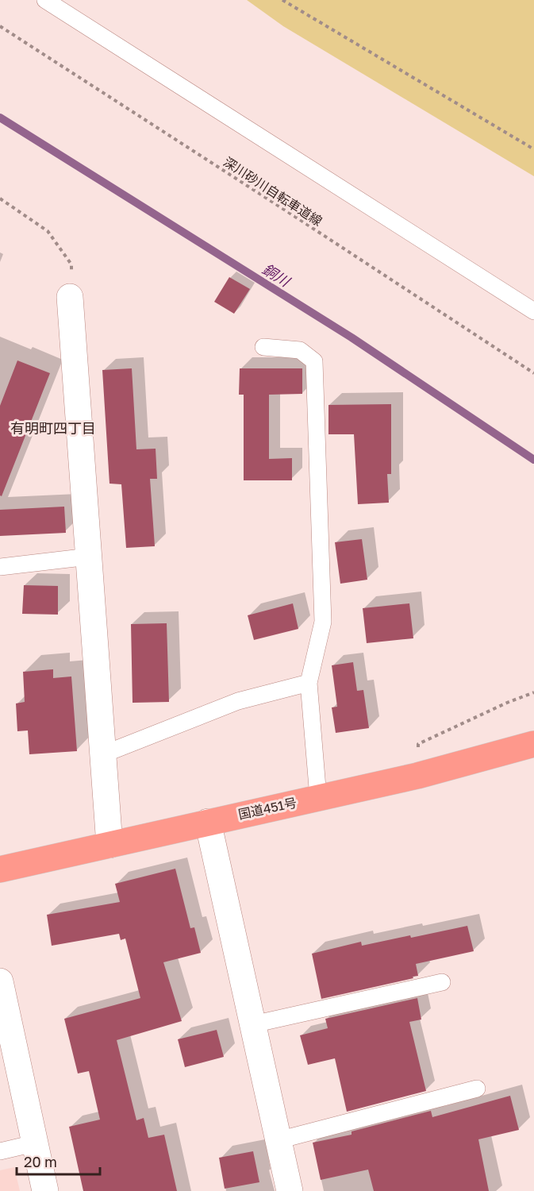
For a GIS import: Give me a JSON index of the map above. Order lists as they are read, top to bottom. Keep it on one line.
{"streets":{"highway":["国道451号"],"path":["深川砂川自転車道線"]},"districts":["有明町四丁目"],"water":["銅川"],"scale_bar":"20 m"}
